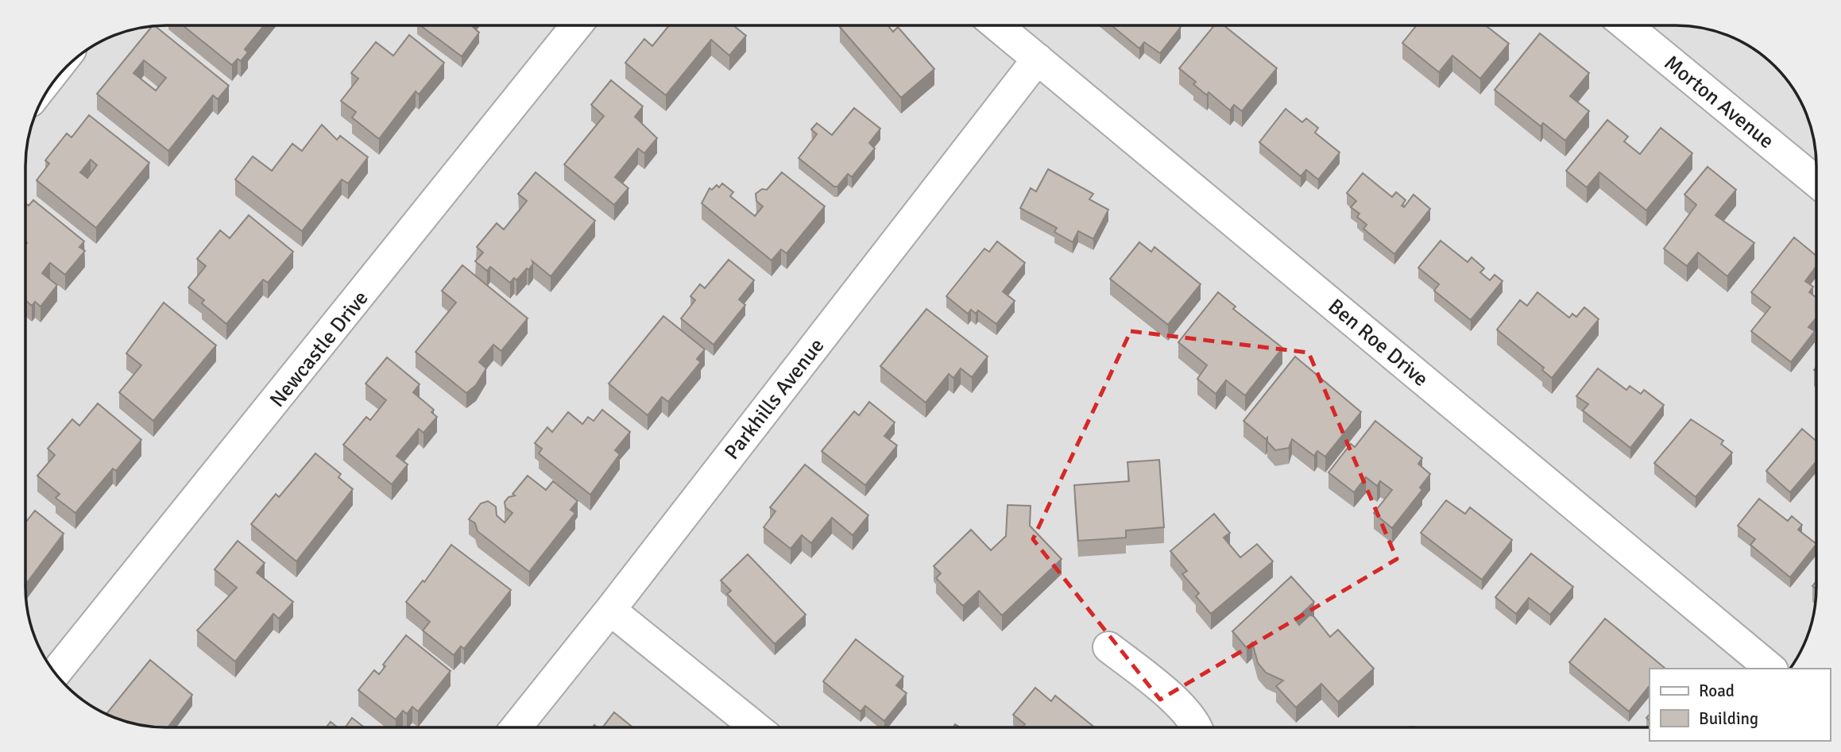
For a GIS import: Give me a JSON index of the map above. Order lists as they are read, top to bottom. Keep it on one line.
{"streets":{"street":["Morton Avenue","Ben Roe Drive","Newcastle Drive","Parkhills Avenue"]},"crossings":[["Ben Roe Drive","Parkhills Avenue"]],"legend":["Road","Building"]}
